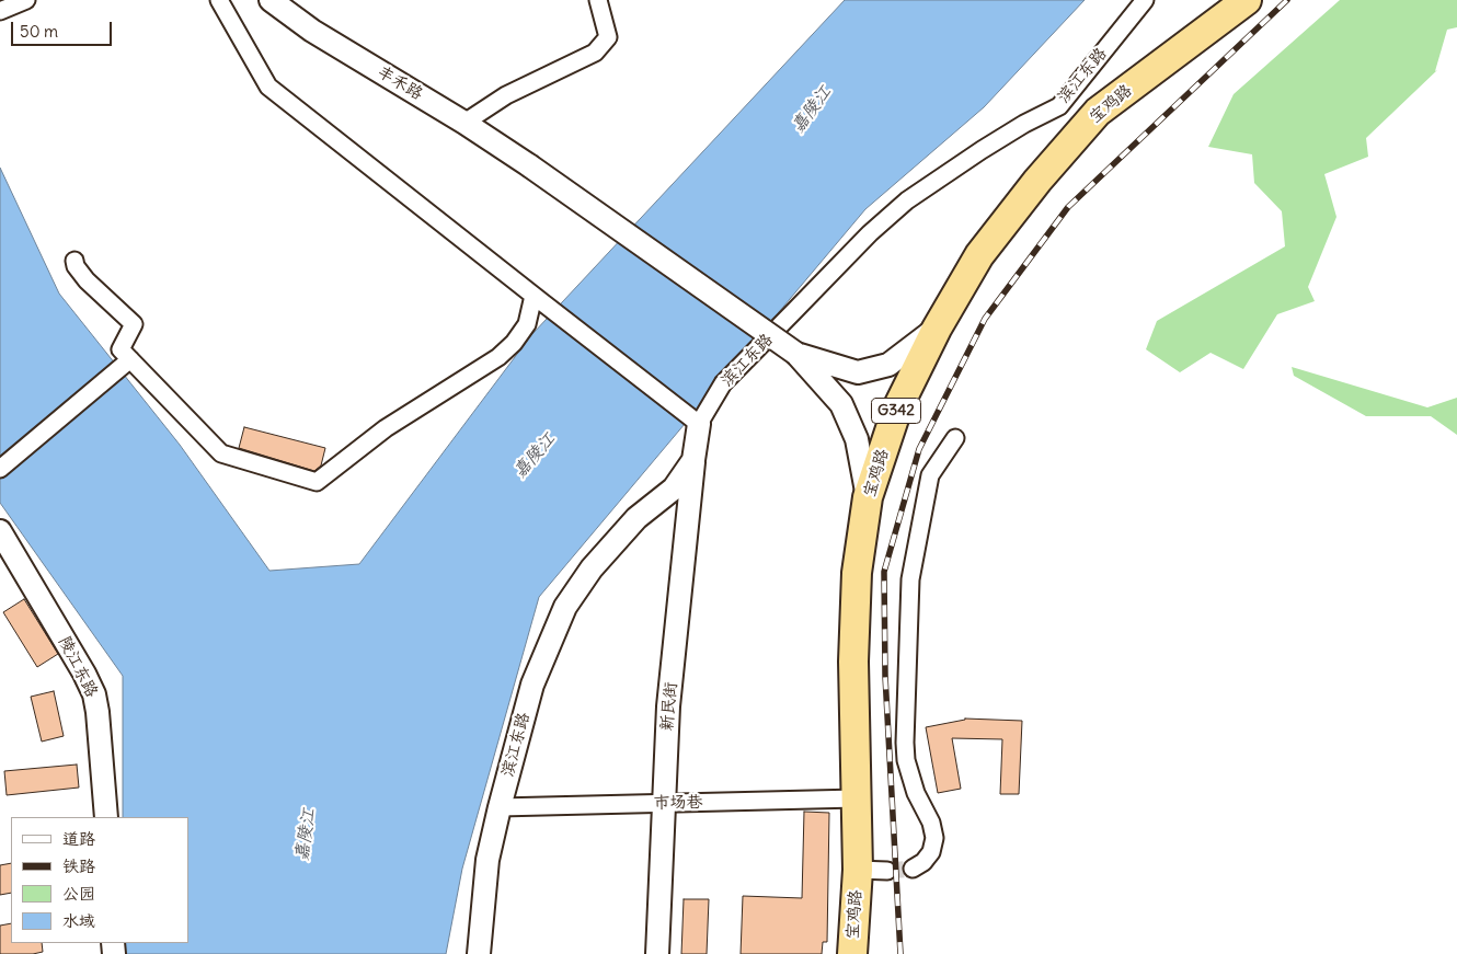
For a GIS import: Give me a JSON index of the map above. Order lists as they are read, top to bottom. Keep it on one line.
{"streets":{"highway":["宝鸡路","G342"],"street":["滨江东路","丰禾路","陵江东路","新民街","市场巷"]},"crossings":[["滨江东路","新民街"],["滨江东路","市场巷"],["宝鸡路","市场巷"],["新民街","市场巷"]],"water":["嘉陵江"],"legend":["道路","铁路","公园","水域"],"scale_bar":"50 m"}
